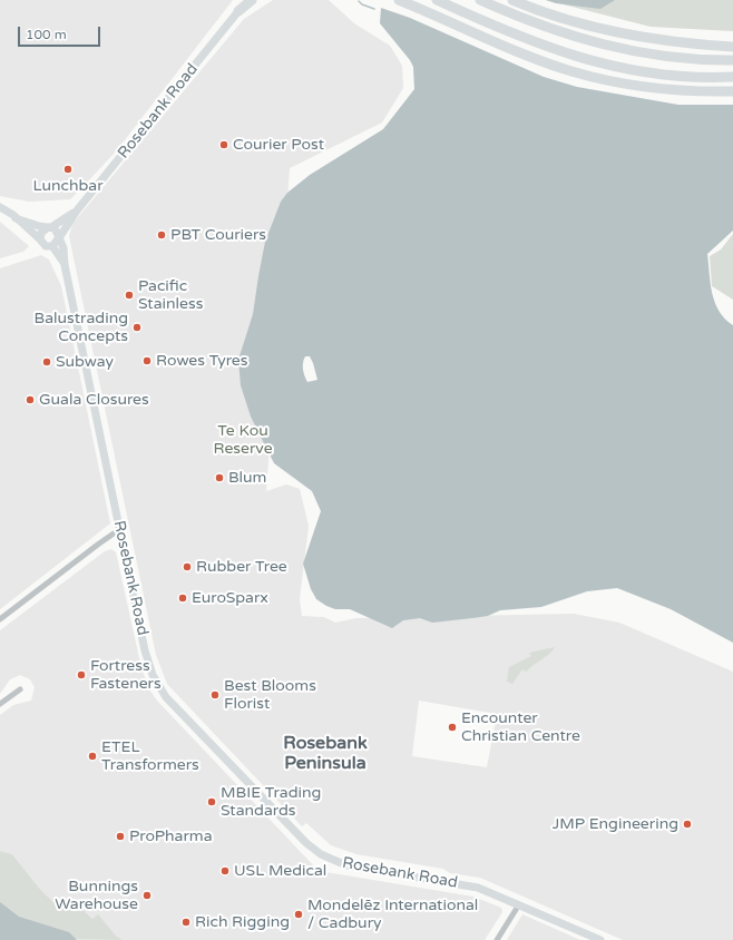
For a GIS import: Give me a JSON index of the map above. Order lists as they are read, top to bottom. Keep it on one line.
{"streets":{"main road":["Rosebank Road"]},"districts":["Rosebank Peninsula"],"parks":["Te Kou Reserve"],"places":["Courier Post","Lunchbar","PBT Couriers","Pacific Stainless","Balustrading Concepts","Rowes Tyres","Subway","Guala Closures","Blum","Rubber Tree","EuroSparx","Fortress Fasteners","Best Blooms Florist","Encounter Christian Centre","ETEL Transformers","MBIE Trading Standards","JMP Engineering","ProPharma","USL Medical","Bunnings Warehouse","Mondelēz International / Cadbury","Rich Rigging"],"scale_bar":"100 m"}
